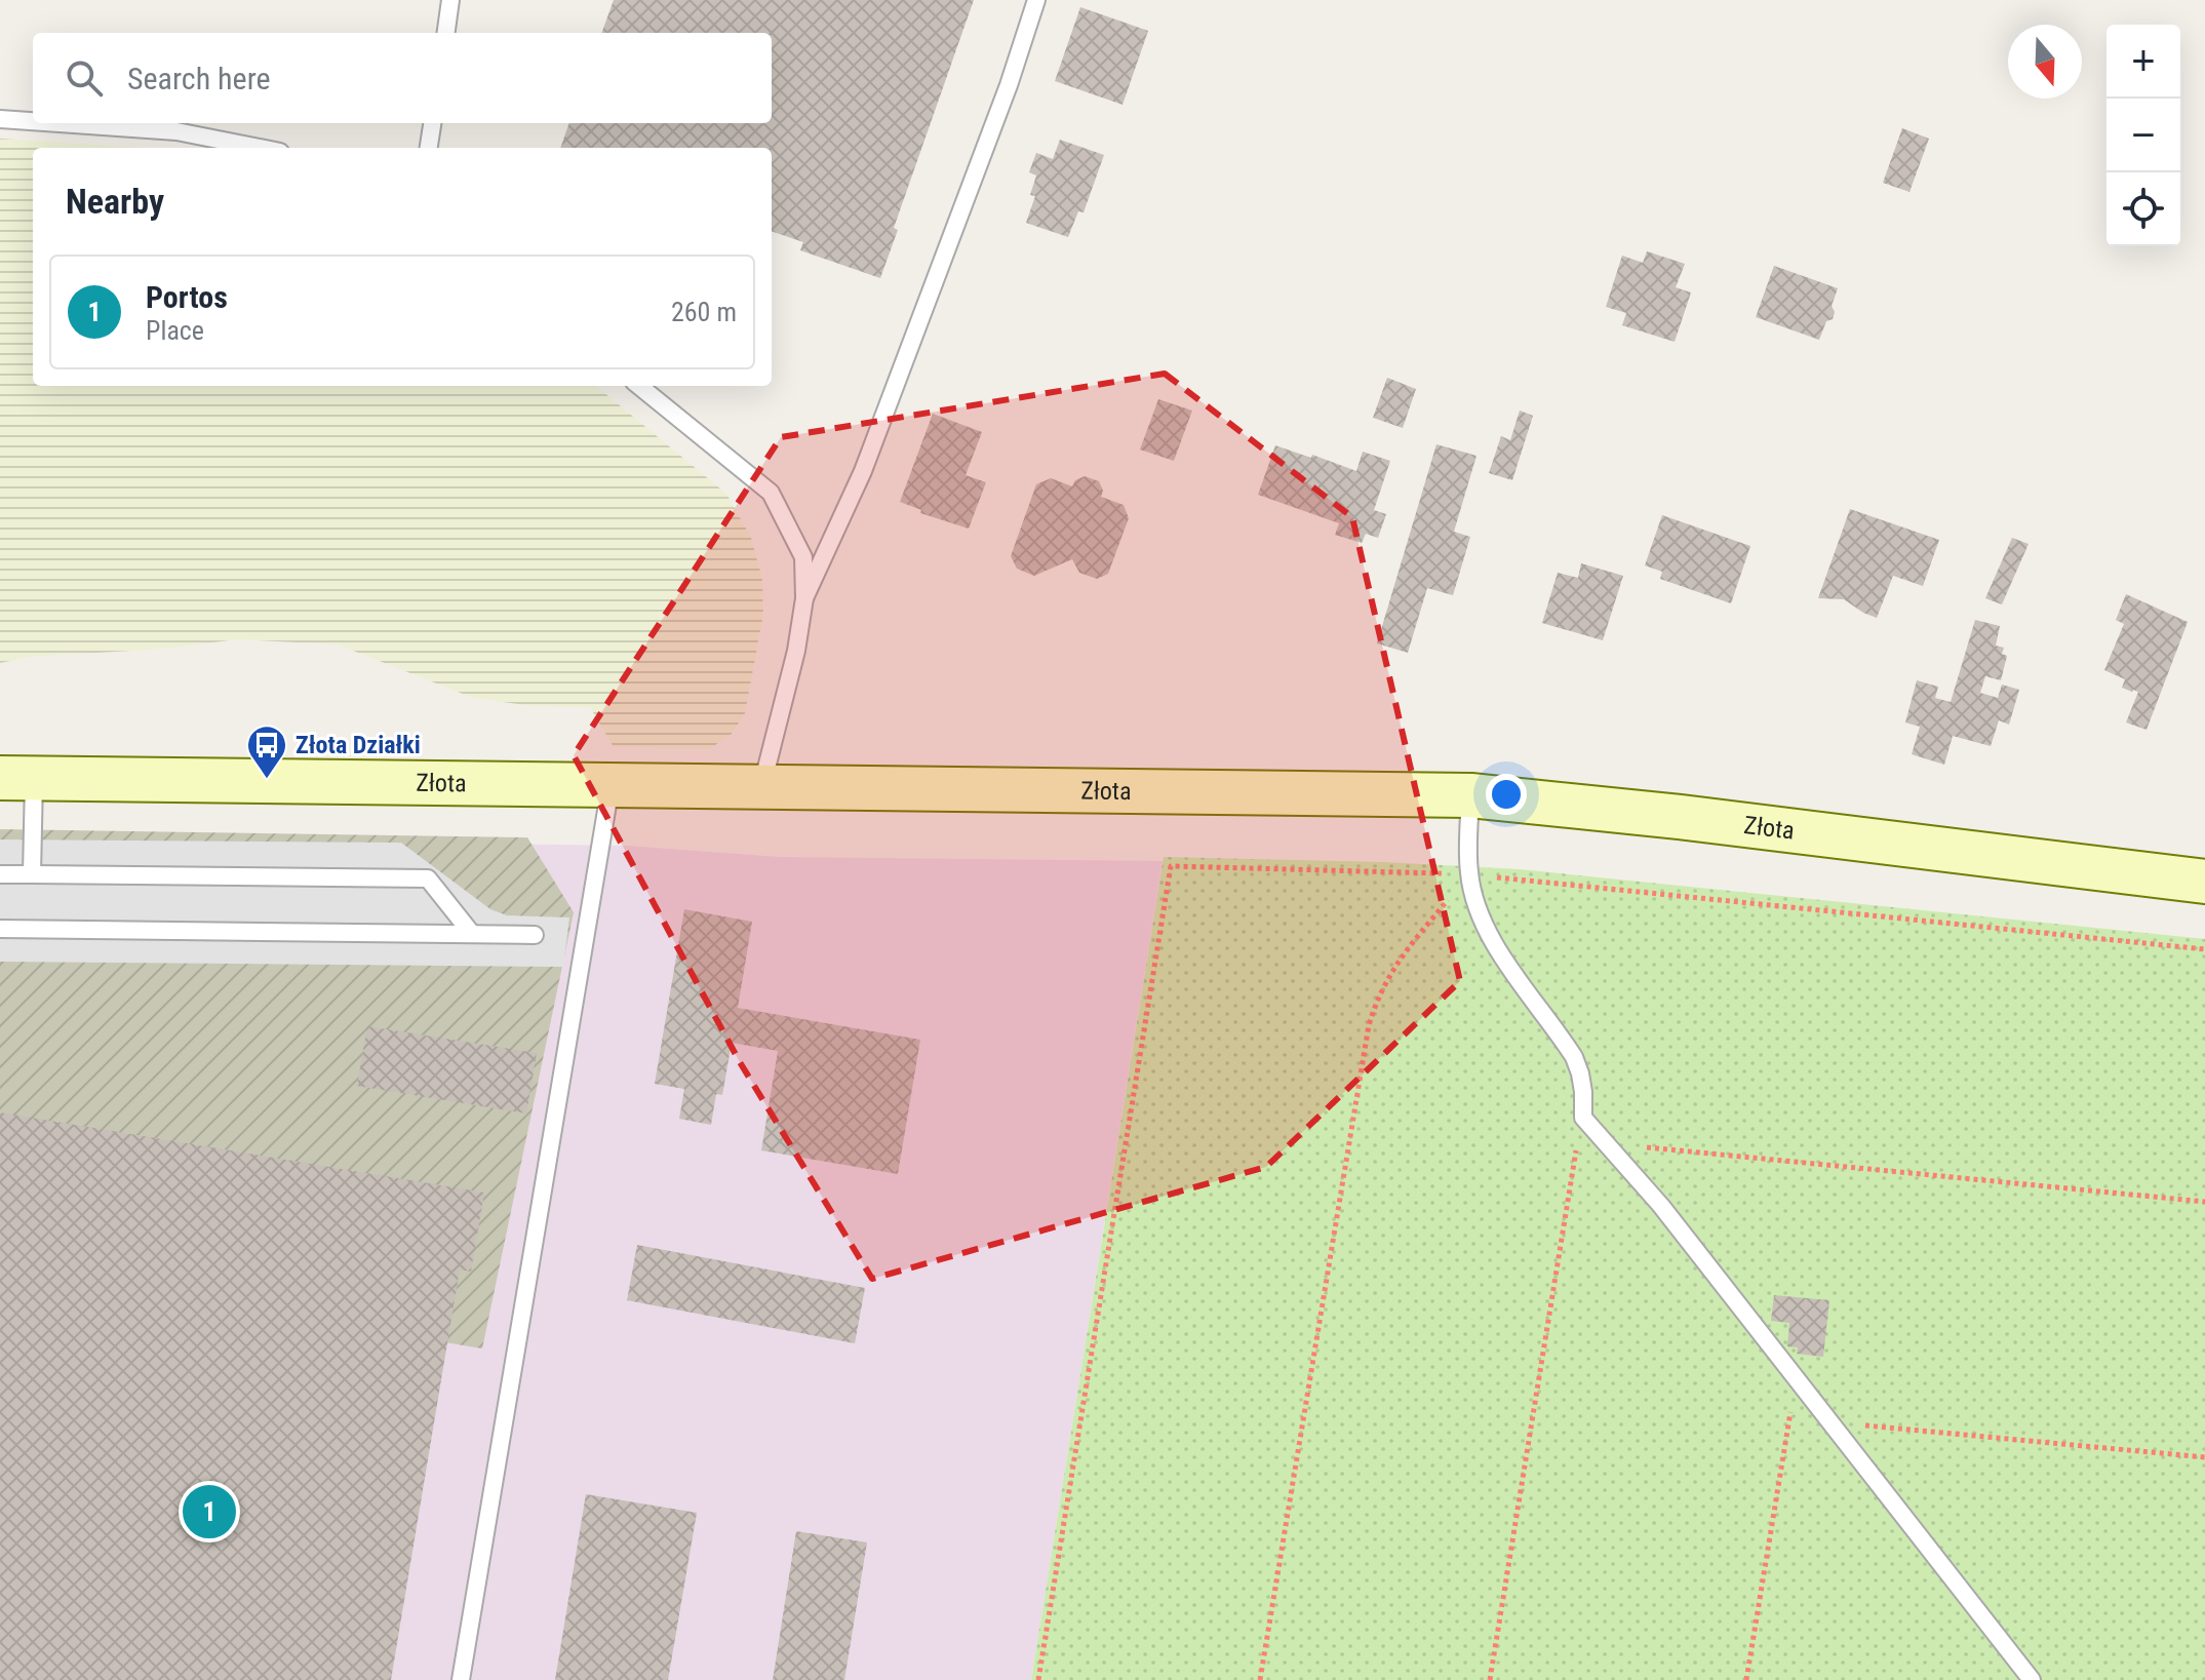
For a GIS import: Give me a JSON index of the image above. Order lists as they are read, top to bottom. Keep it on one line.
{"streets":{"street":["Złota"]},"places":{"bus stop":["Złota Działki"]},"north":"bottom","page":{"map_buttons":["+","−"],"search":"Search here","heading":"Nearby","list":[{"mark":"1","name":"Portos","note":"Place","value":"260 m"}],"pins":"1"}}
